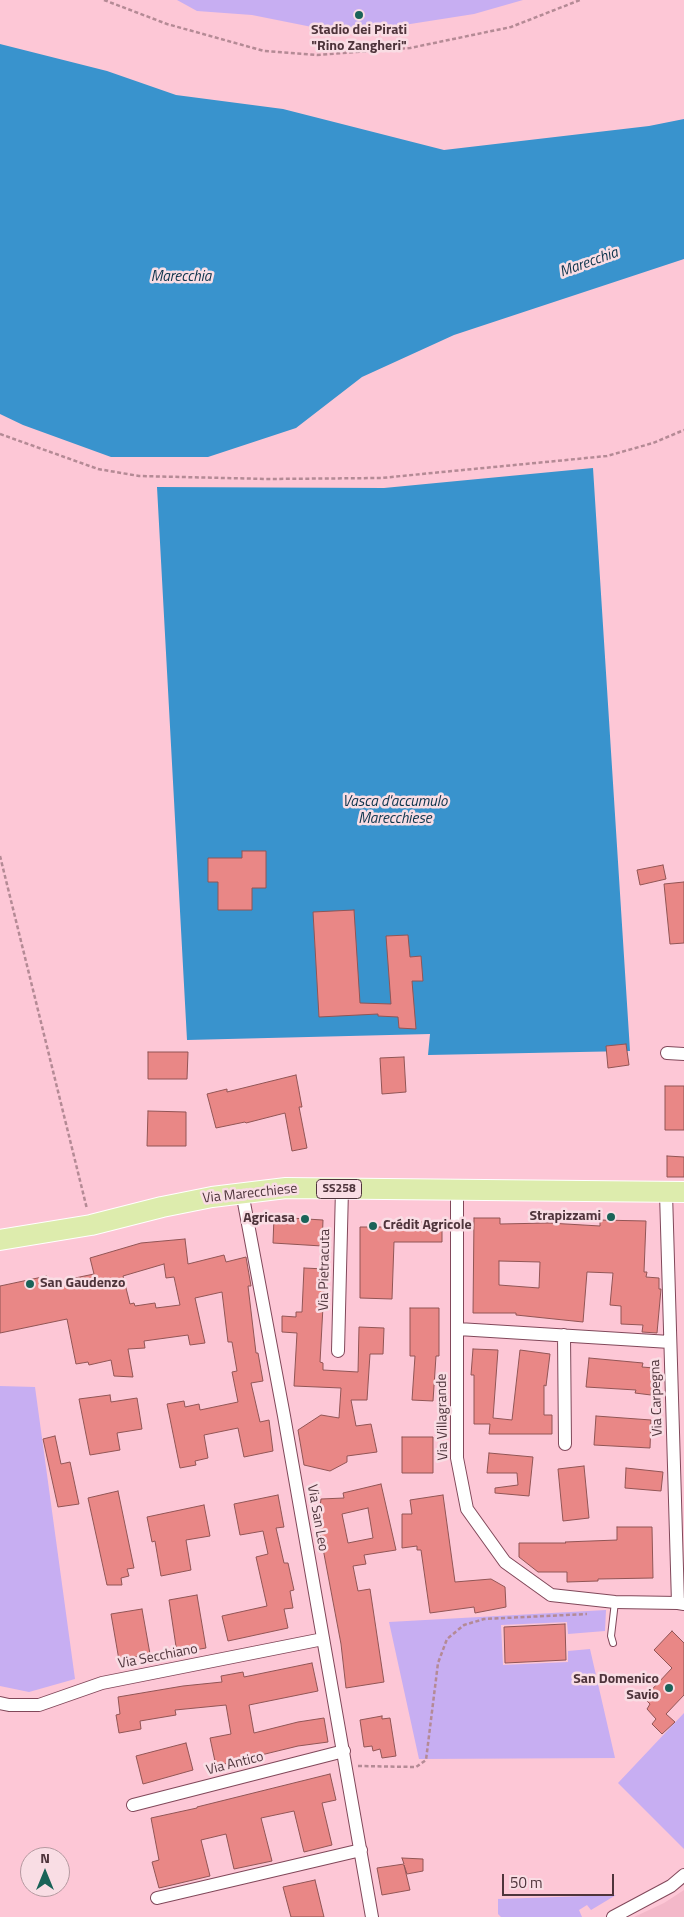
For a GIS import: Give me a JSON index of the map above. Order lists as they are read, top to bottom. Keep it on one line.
{"streets":{"main road":["SS258","Via Marecchiese"],"street":["Via Pietracuta","Via Carpegna","Via Villagrande","Via San Leo","Via Secchiano","Via Antico"]},"crossings":[["Via Marecchiese","Via Pietracuta"],["Via Marecchiese","Via Carpegna"],["Via Marecchiese","Via Villagrande"],["Via Marecchiese","Via San Leo"],["Via Carpegna","Via Villagrande"],["Via San Leo","Via Secchiano"],["Via San Leo","Via Antico"]],"water":["Marecchia","Vasca d'accumulo Marecchiese"],"places":["Stadio dei Pirati \"Rino Zangheri\"","Strapizzami","Agricasa","Crédit Agricole","San Gaudenzo","San Domenico Savio"],"scale_bar":"50 m","north":"top"}
